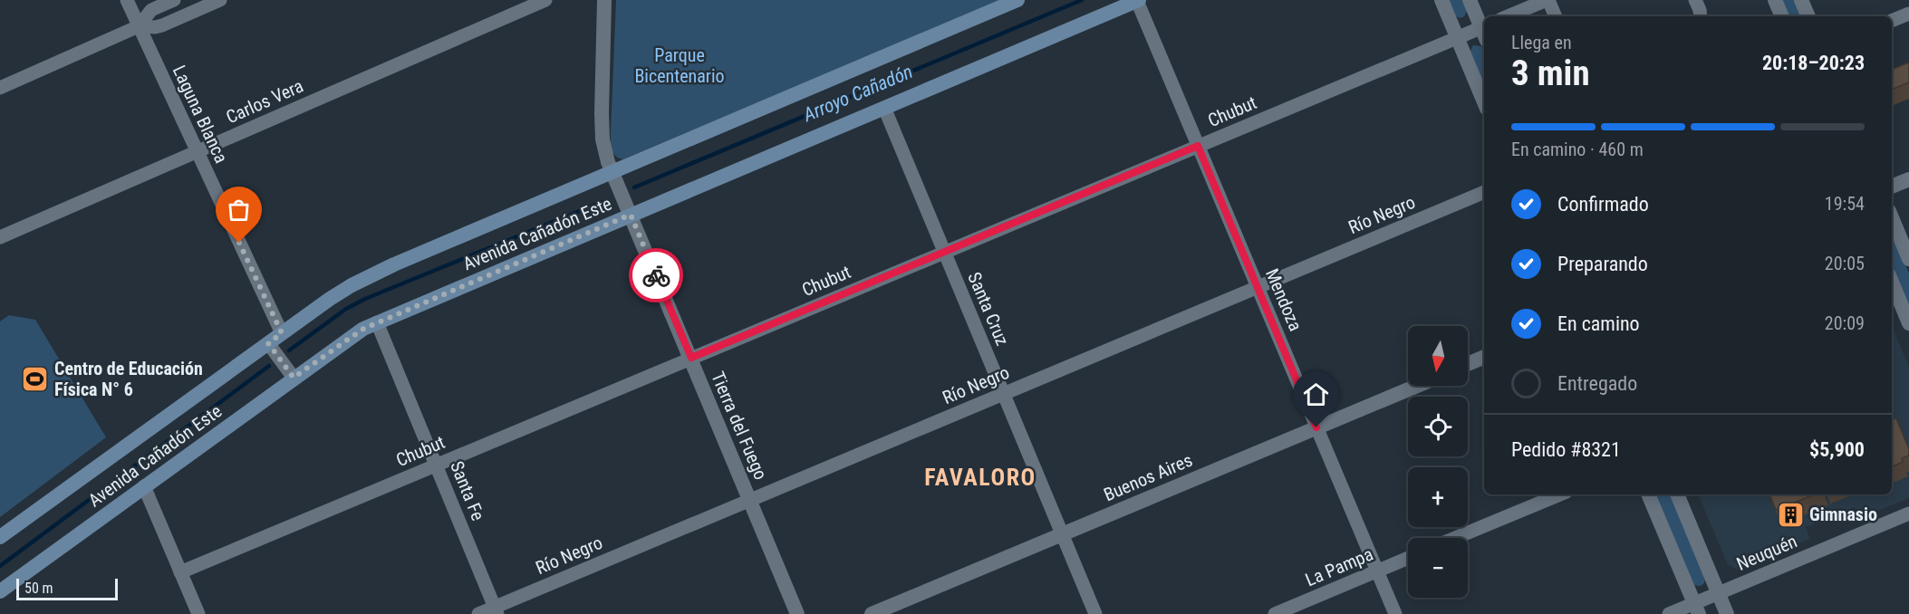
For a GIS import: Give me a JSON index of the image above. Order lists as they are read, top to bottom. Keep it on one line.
{"streets":{"main road":["Avenida Cañadón Este"],"street":["Carlos Vera","Chubut","Laguna Blanca","Río Negro","Mendoza","Santa Cruz","Tierra del Fuego","Buenos Aires","Santa Fe","Neuquén","La Pampa"]},"crossings":[["Carlos Vera","Laguna Blanca"],["Chubut","Mendoza"],["Chubut","Santa Cruz"],["Chubut","Tierra del Fuego"],["Chubut","Santa Fe"],["Laguna Blanca","Avenida Cañadón Este"],["Río Negro","Mendoza"],["Río Negro","Santa Cruz"],["Río Negro","Tierra del Fuego"],["Río Negro","Santa Fe"],["Avenida Cañadón Este","Mendoza"],["Avenida Cañadón Este","Santa Cruz"],["Avenida Cañadón Este","Tierra del Fuego"],["Avenida Cañadón Este","Santa Fe"],["Mendoza","Buenos Aires"],["Mendoza","La Pampa"],["Santa Cruz","Buenos Aires"]],"districts":["FAVALORO"],"water":["Arroyo Cañadón"],"parks":["Parque Bicentenario"],"places":{"sports":["Centro de Educación Física N° 6"],"building":["Gimnasio"]},"scale_bar":"50 m","north":"bottom","page":{"heading":["3 min","Llega en","20:18–20:23"],"panel":["Pedido #8321","$5,900"],"bar":"En camino · 460 m","list":[["Confirmado","19:54"],["Preparando","20:05"],["En camino","20:09"],"Entregado"],"map_buttons":["+","−"],"scale":"50 m"}}
